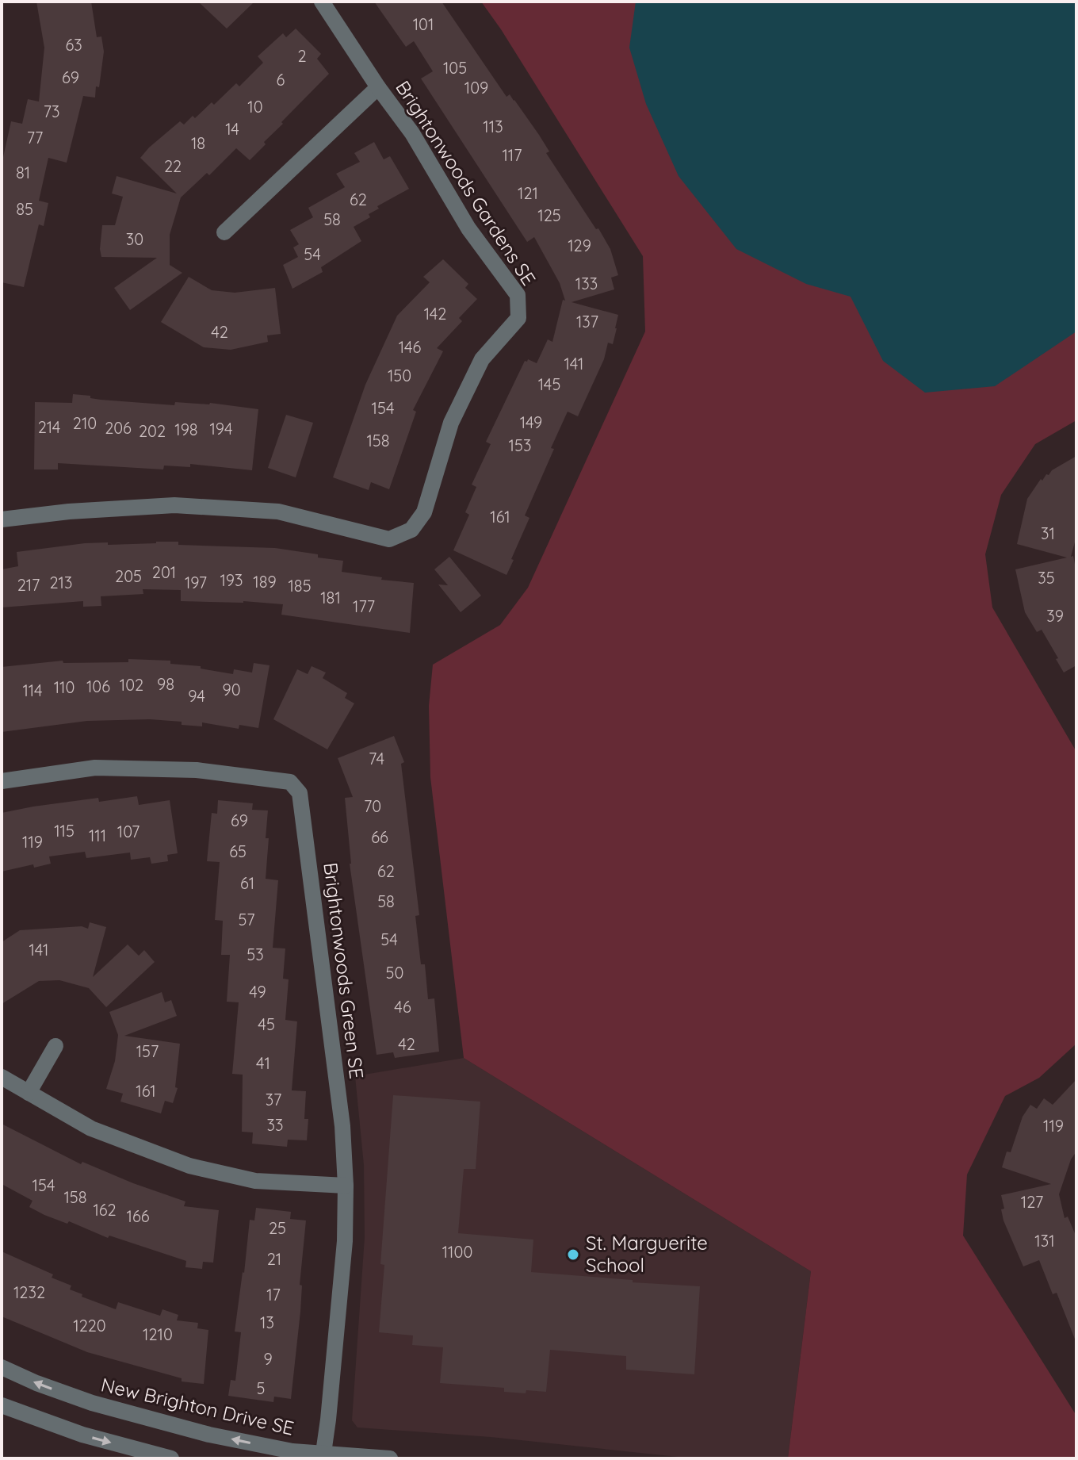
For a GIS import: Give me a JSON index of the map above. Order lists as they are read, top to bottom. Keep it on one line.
{"streets":{"street":["Brightonwoods Gardens SE","Brightonwoods Green SE","New Brighton Drive SE"]},"crossings":[["Brightonwoods Green SE","New Brighton Drive SE"]],"places":["St. Marguerite School"],"house_numbers":["101","63","2","105","69","6","109","10","73","113","14","77","18","117","22","81","121","62","85","125","58","30","129","54","133","142","137","42","146","141","150","145","154","149","210","214","206","194","198","202","158","153","161","31","201","205","35","193","189","213","197","217","185","181","177","39","98","102","106","110","90","114","94","74","70","69","115","107","111","66","119","65","62","61","58","57","54","141","53","50","49","46","45","42","157","41","161","37","33","119","154","158","127","162","166","25","131","1100","21","1232","17","13","1220","1210","9","5"]}
